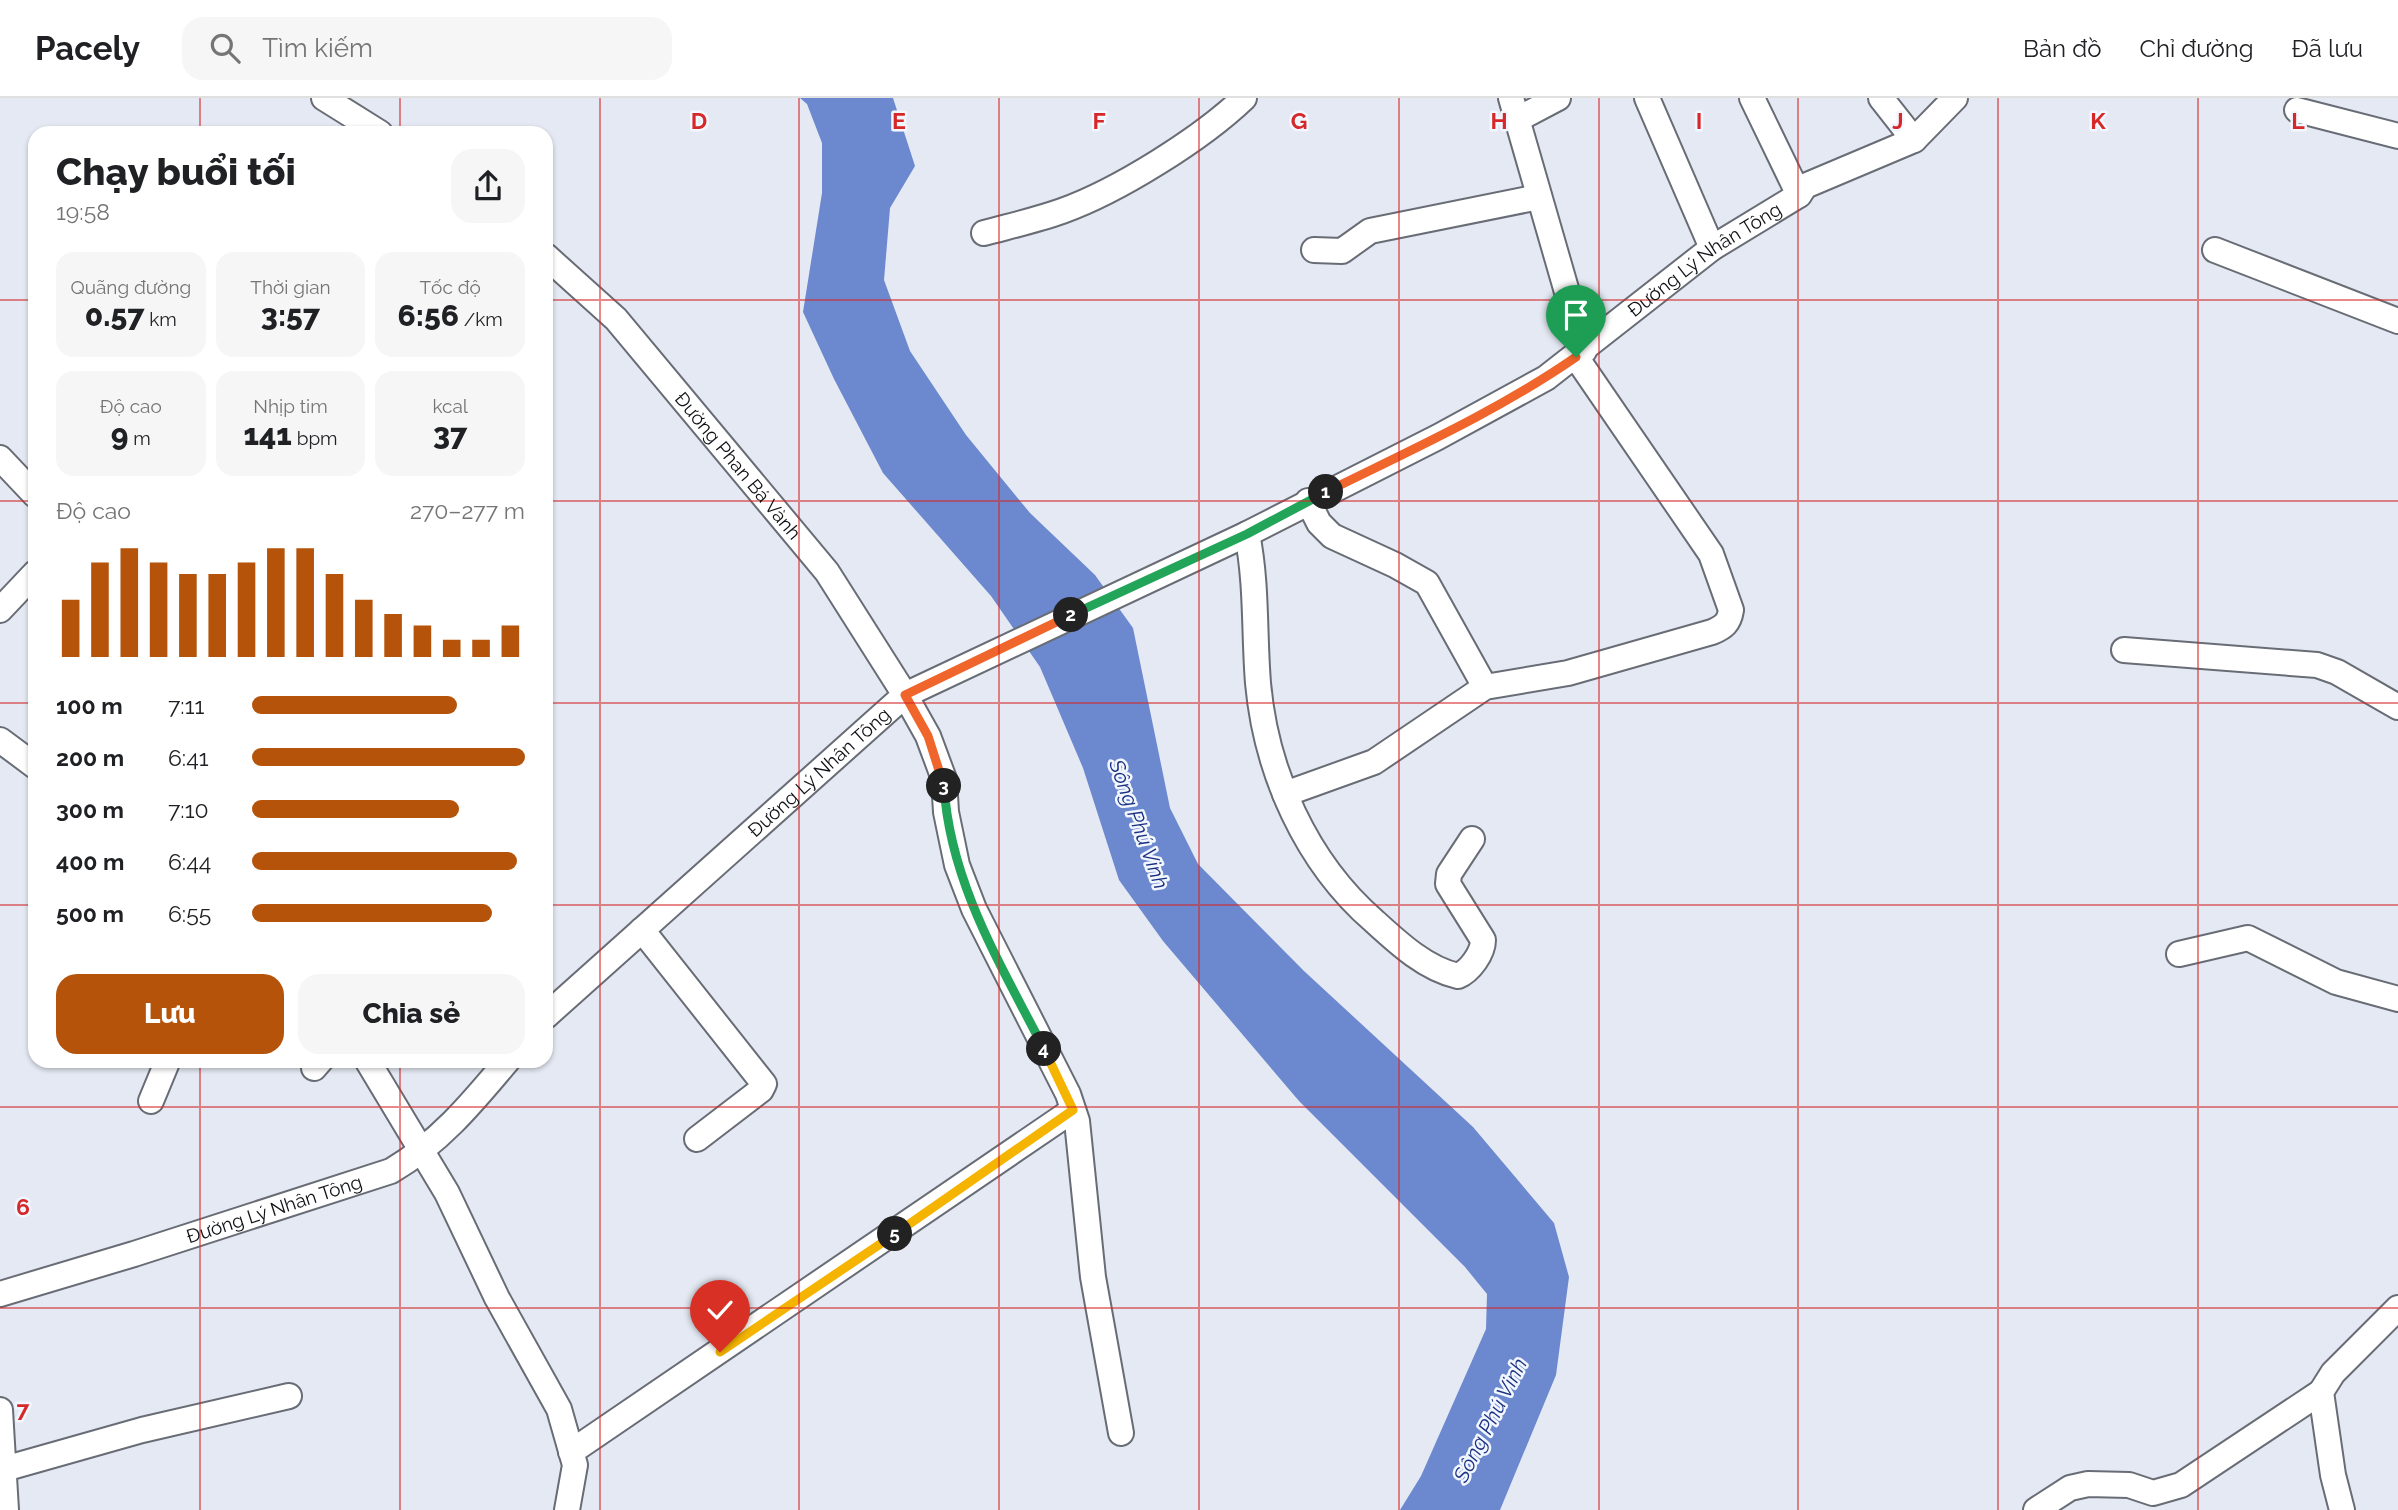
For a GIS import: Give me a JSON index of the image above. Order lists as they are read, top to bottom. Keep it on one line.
{"streets":{"street":["Đường Lý Nhân Tông","Đường Phan Bá Vành"]},"crossings":[["Đường Lý Nhân Tông","Đường Phan Bá Vành"]],"water":["Sông Phú Vinh"],"page":{"header":"Pacely","search":"Tìm kiếm","nav":["Bản đồ","Chỉ đường","Đã lưu"],"heading":["Chạy buổi tối","19:58"],"stats":[["Quãng đường","0.57 km"],["Thời gian","3:57"],["Tốc độ","6:56 /km"],["Độ cao","9 m"],["Nhịp tim","141 bpm"],["kcal","37"]],"pins":["1","2","3","4","5"],"chart":["Độ cao","270–277 m"],"list":[{"name":"100 m","note":"7:11"},{"name":"200 m","note":"6:41"},{"name":"300 m","note":"7:10"},{"name":"400 m","note":"6:44"},{"name":"500 m","note":"6:55"}],"buttons":["Lưu","Chia sẻ"]},"grid":{"columns":["D","E","F","G","H","I","J","K","L"],"rows":["6","7"]}}
